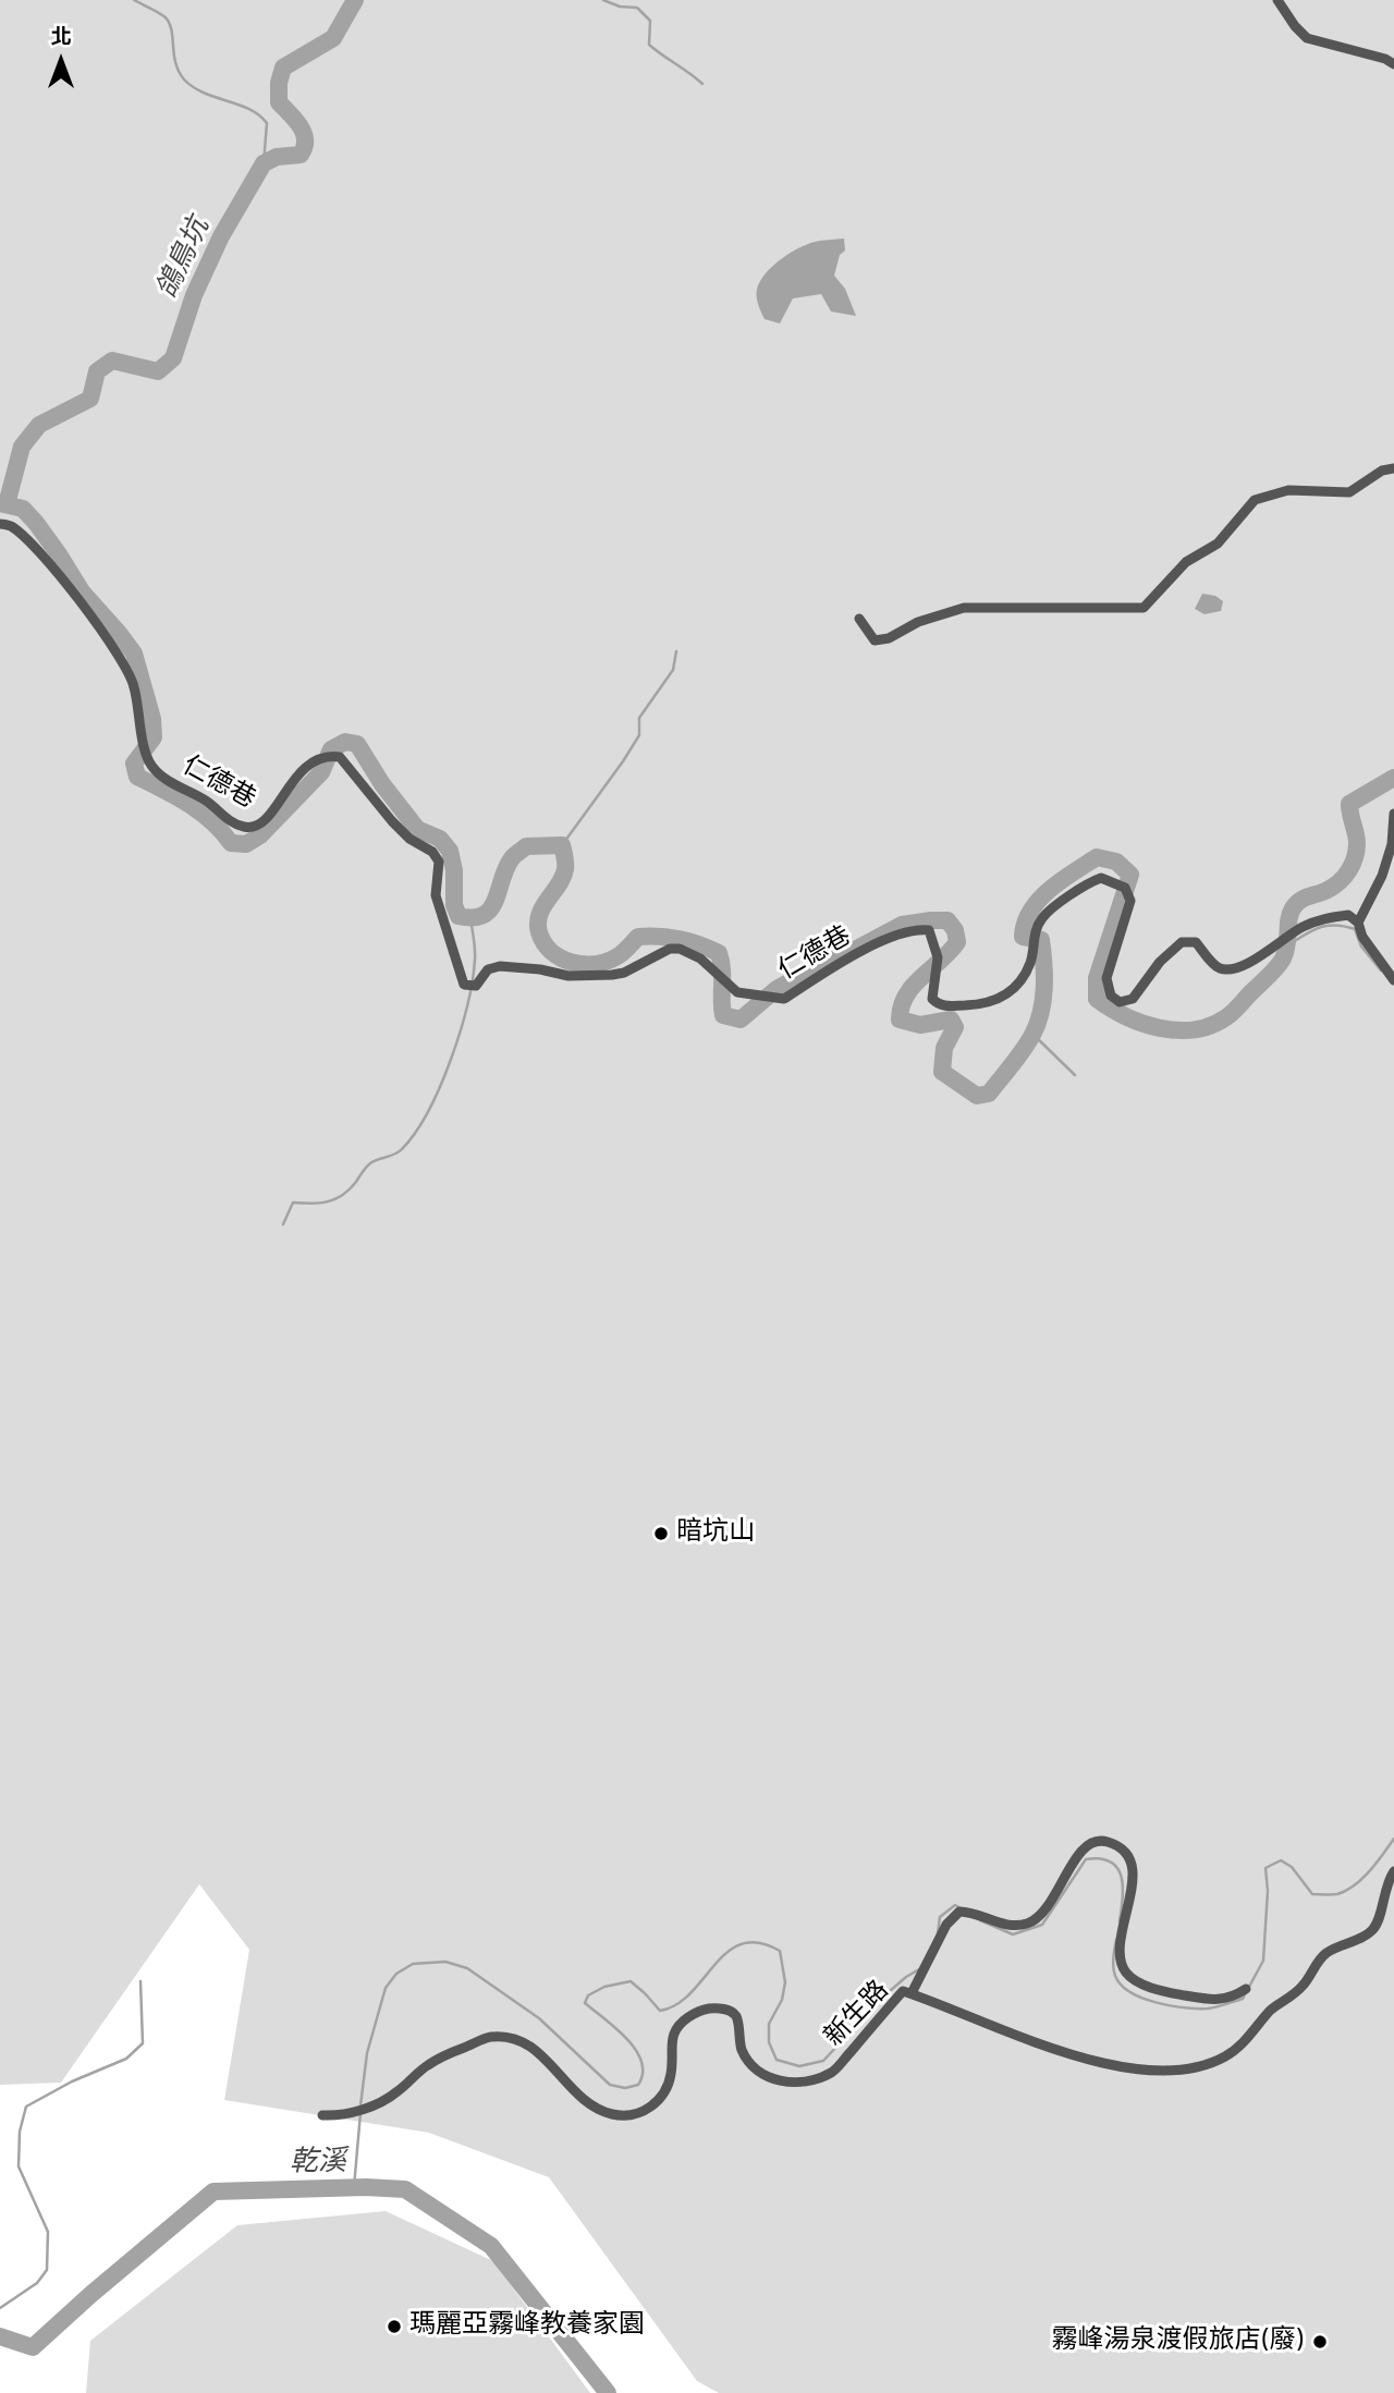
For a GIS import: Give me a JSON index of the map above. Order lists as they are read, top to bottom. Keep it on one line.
{"streets":{"street":["仁德巷","新生路"]},"water":["鴿鳥坑","乾溪"],"places":["暗坑山","瑪麗亞霧峰教養家園","霧峰湯泉渡假旅店(廢)"],"north":"top"}
